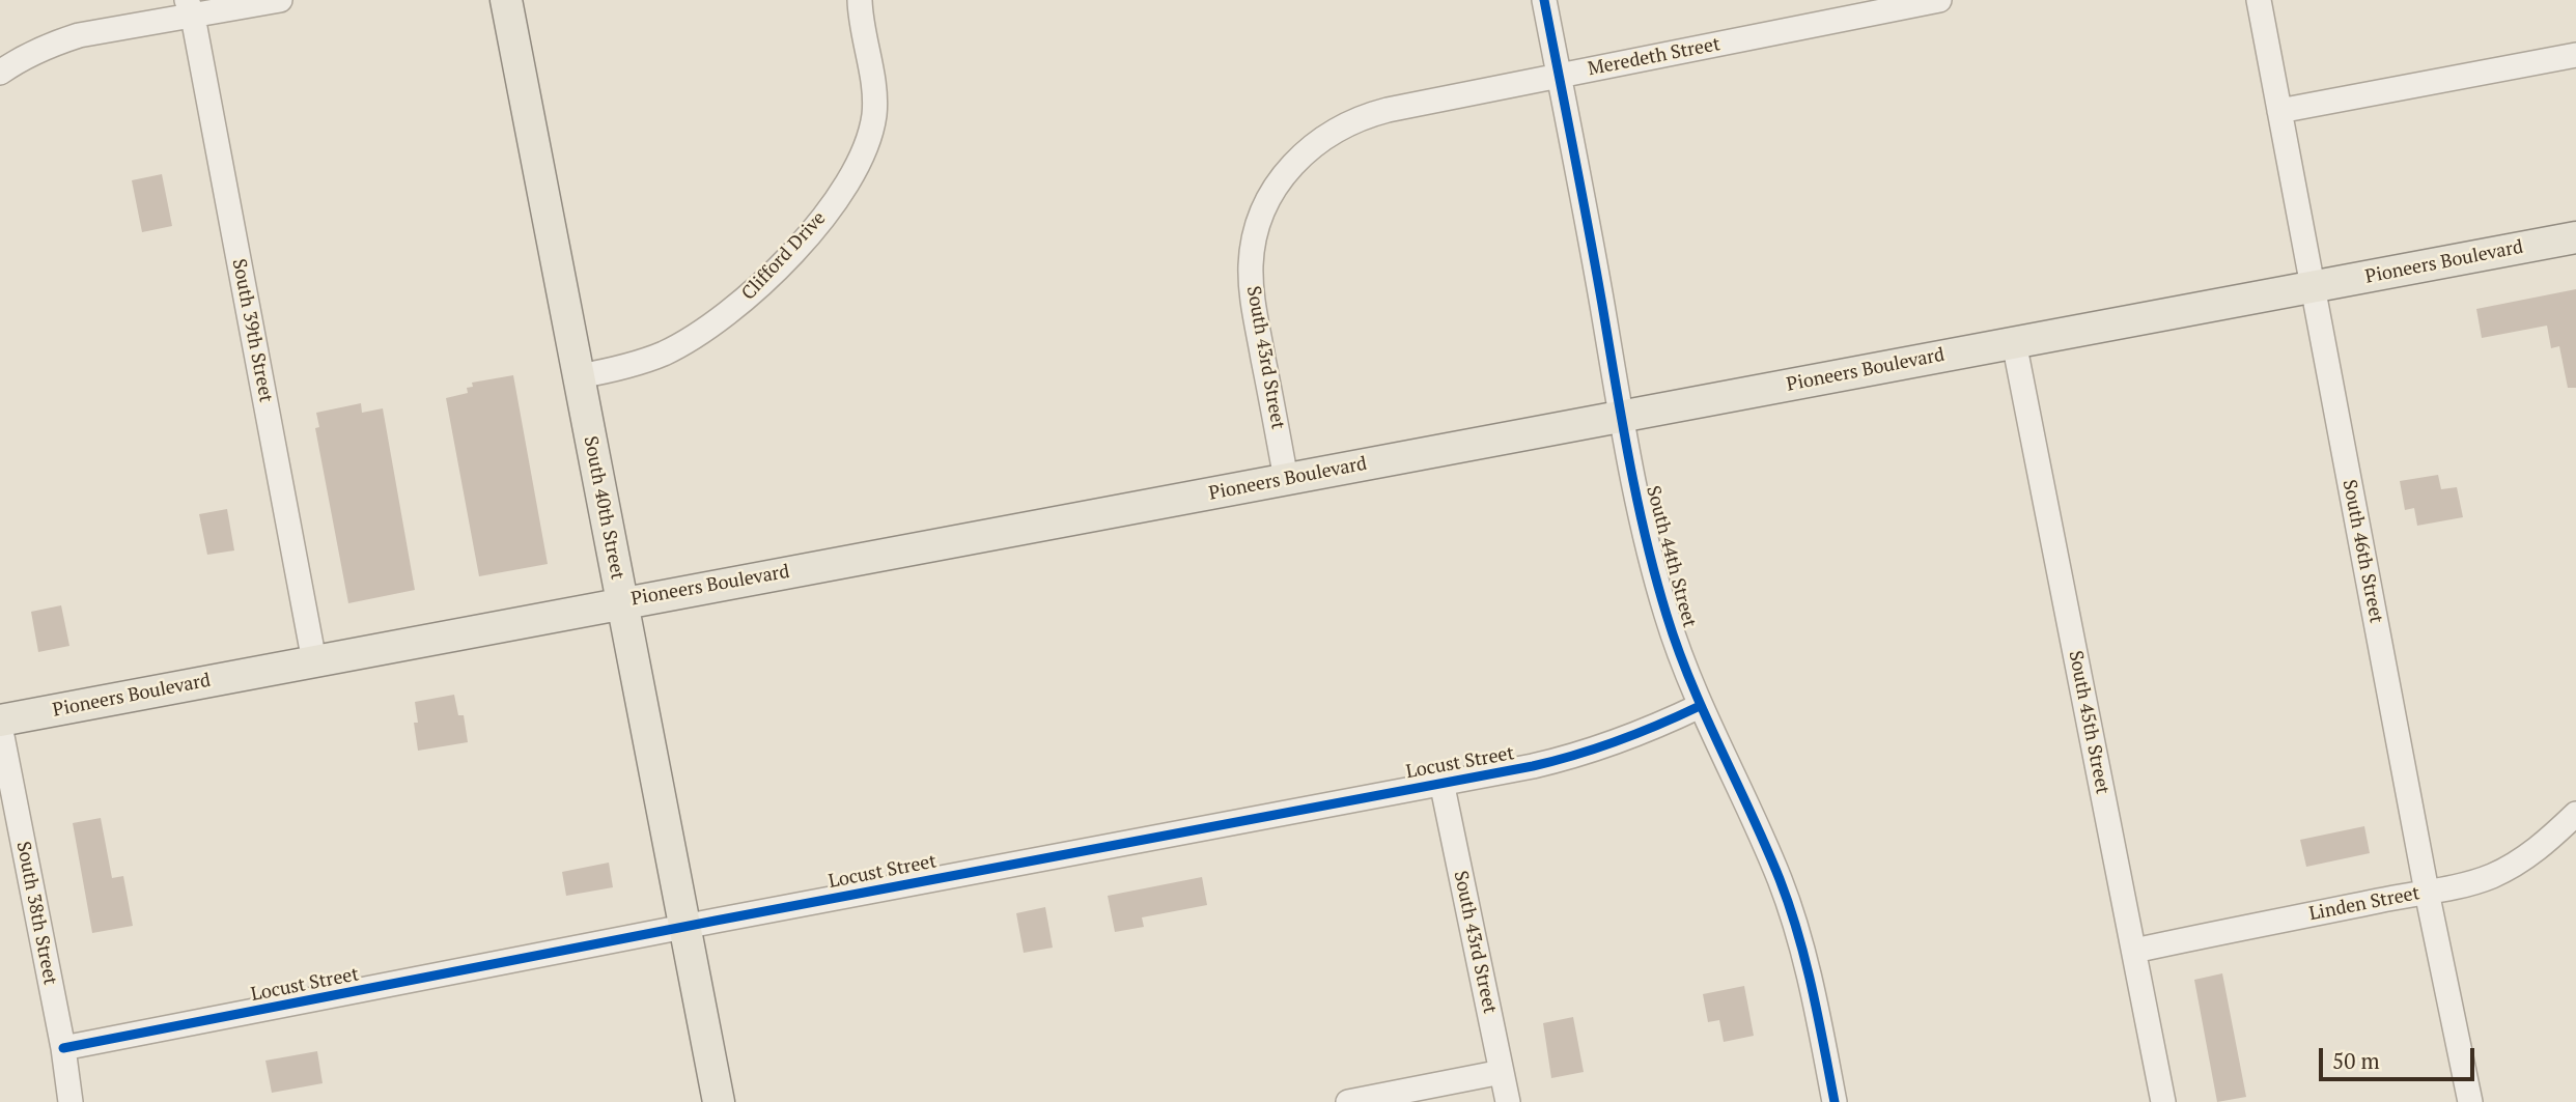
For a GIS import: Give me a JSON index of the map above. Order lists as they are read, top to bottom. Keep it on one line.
{"streets":{"main road":["Pioneers Boulevard","South 40th Street"],"street":["Meredeth Street","Clifford Drive","South 39th Street","South 43rd Street","South 46th Street","South 44th Street","South 45th Street","Locust Street","Linden Street","South 38th Street"]},"crossings":[["Meredeth Street","South 43rd Street"],["Meredeth Street","South 44th Street"],["Clifford Drive","South 40th Street"],["Pioneers Boulevard","South 39th Street"],["Pioneers Boulevard","South 43rd Street"],["Pioneers Boulevard","South 40th Street"],["Pioneers Boulevard","South 46th Street"],["Pioneers Boulevard","South 44th Street"],["Pioneers Boulevard","South 45th Street"],["South 43rd Street","Locust Street"],["South 40th Street","Locust Street"],["South 46th Street","Linden Street"],["South 44th Street","Locust Street"],["South 45th Street","Linden Street"],["Locust Street","South 38th Street"]],"scale_bar":"50 m"}
